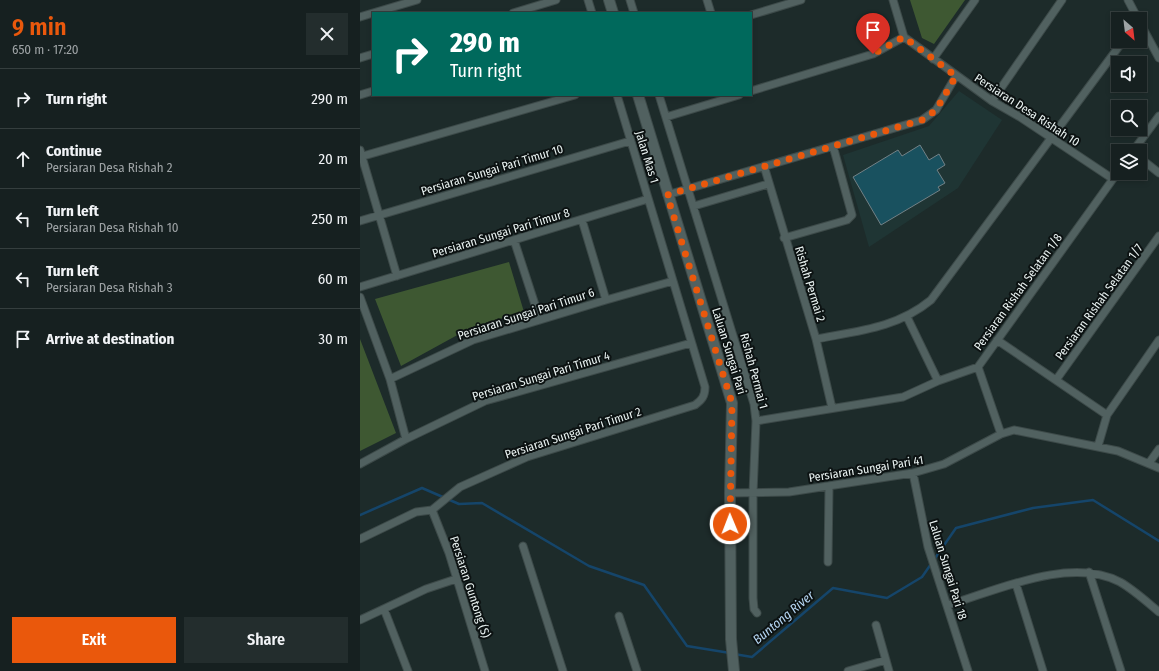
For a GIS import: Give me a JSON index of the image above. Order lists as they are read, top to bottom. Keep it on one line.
{"streets":{"main road":["Laluan Sungai Pari"],"street":["Persiaran Desa Rishah 10","Jalan Mas 1","Persiaran Sungai Pari Timur 10","Persiaran Sungai Pari Timur 8","Rishah Permai 2","Persiaran Rishah Selatan 1/8","Persiaran Rishah Selatan 1/7","Persiaran Sungai Pari Timur 6","Rishah Permai 1","Persiaran Sungai Pari Timur 4","Persiaran Sungai Pari Timur 2","Persiaran Sungai Pari 41","Laluan Sungai Pari 18","Persiaran Guntong (S)"]},"crossings":[["Jalan Mas 1","Persiaran Sungai Pari Timur 10"],["Jalan Mas 1","Persiaran Sungai Pari Timur 8"],["Jalan Mas 1","Persiaran Sungai Pari Timur 6"],["Jalan Mas 1","Persiaran Sungai Pari Timur 4"],["Jalan Mas 1","Persiaran Sungai Pari Timur 2"],["Persiaran Rishah Selatan 1/8","Persiaran Sungai Pari 41"],["Laluan Sungai Pari","Persiaran Sungai Pari 41"],["Rishah Permai 1","Persiaran Sungai Pari 41"],["Persiaran Sungai Pari Timur 2","Persiaran Guntong (S)"],["Persiaran Sungai Pari 41","Laluan Sungai Pari 18"]],"water":["Buntong River"],"north":"bottom right","page":{"heading":["9 min","650 m · 17:20"],"turn":["290 m","Turn right"],"list":[{"name":"Turn right","value":"290 m"},{"name":"Continue","note":"Persiaran Desa Rishah 2","value":"20 m"},{"name":"Turn left","note":"Persiaran Desa Rishah 10","value":"250 m"},{"name":"Turn left","note":"Persiaran Desa Rishah 3","value":"60 m"},{"name":"Arrive at destination","value":"30 m"}],"buttons":["Exit","Share"]}}
